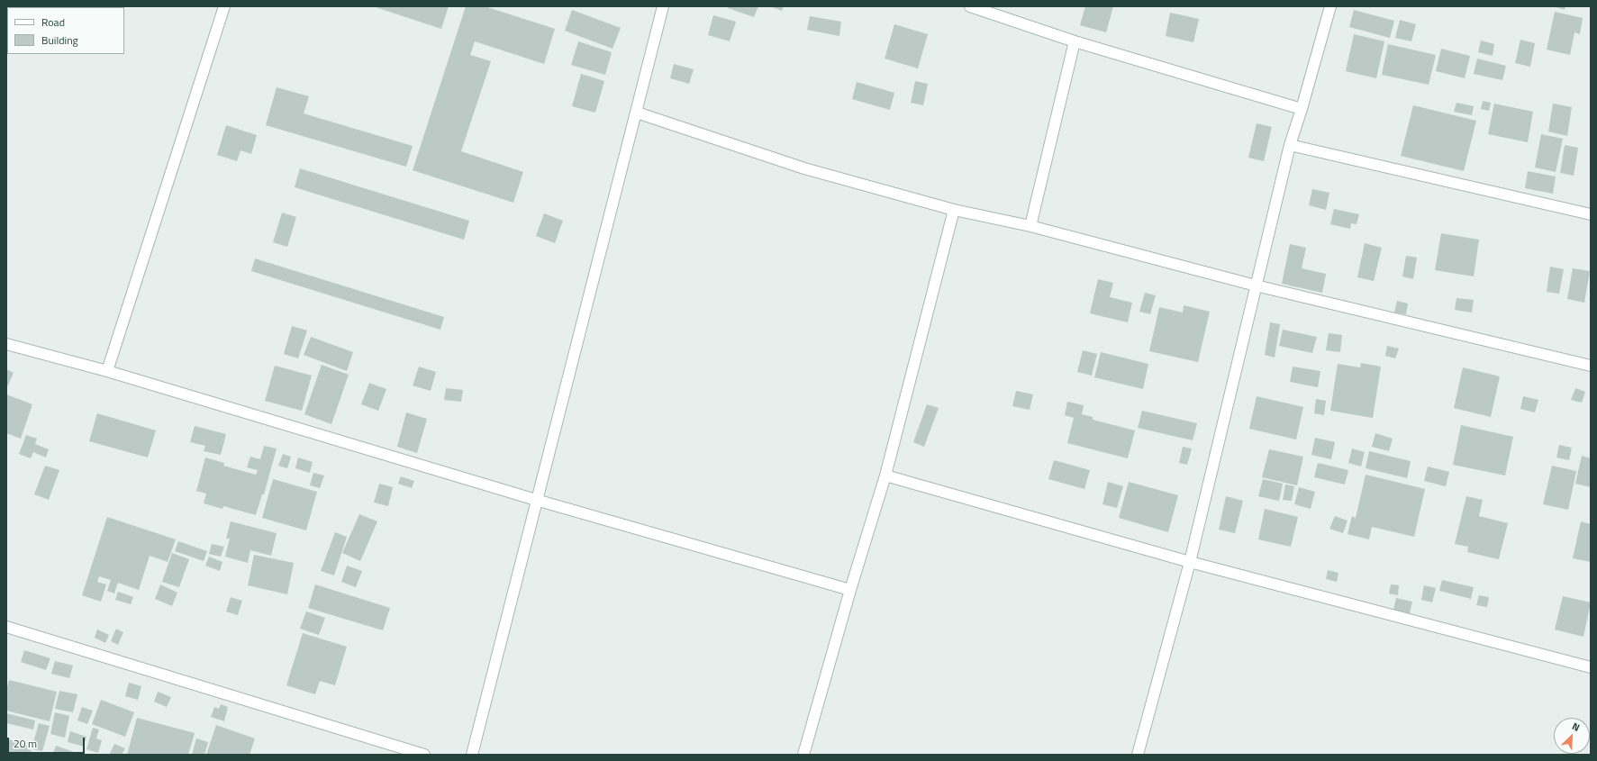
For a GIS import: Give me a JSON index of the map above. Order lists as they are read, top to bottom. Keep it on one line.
{"legend":["Road","Building"],"scale_bar":"20 m","north":"top right"}
